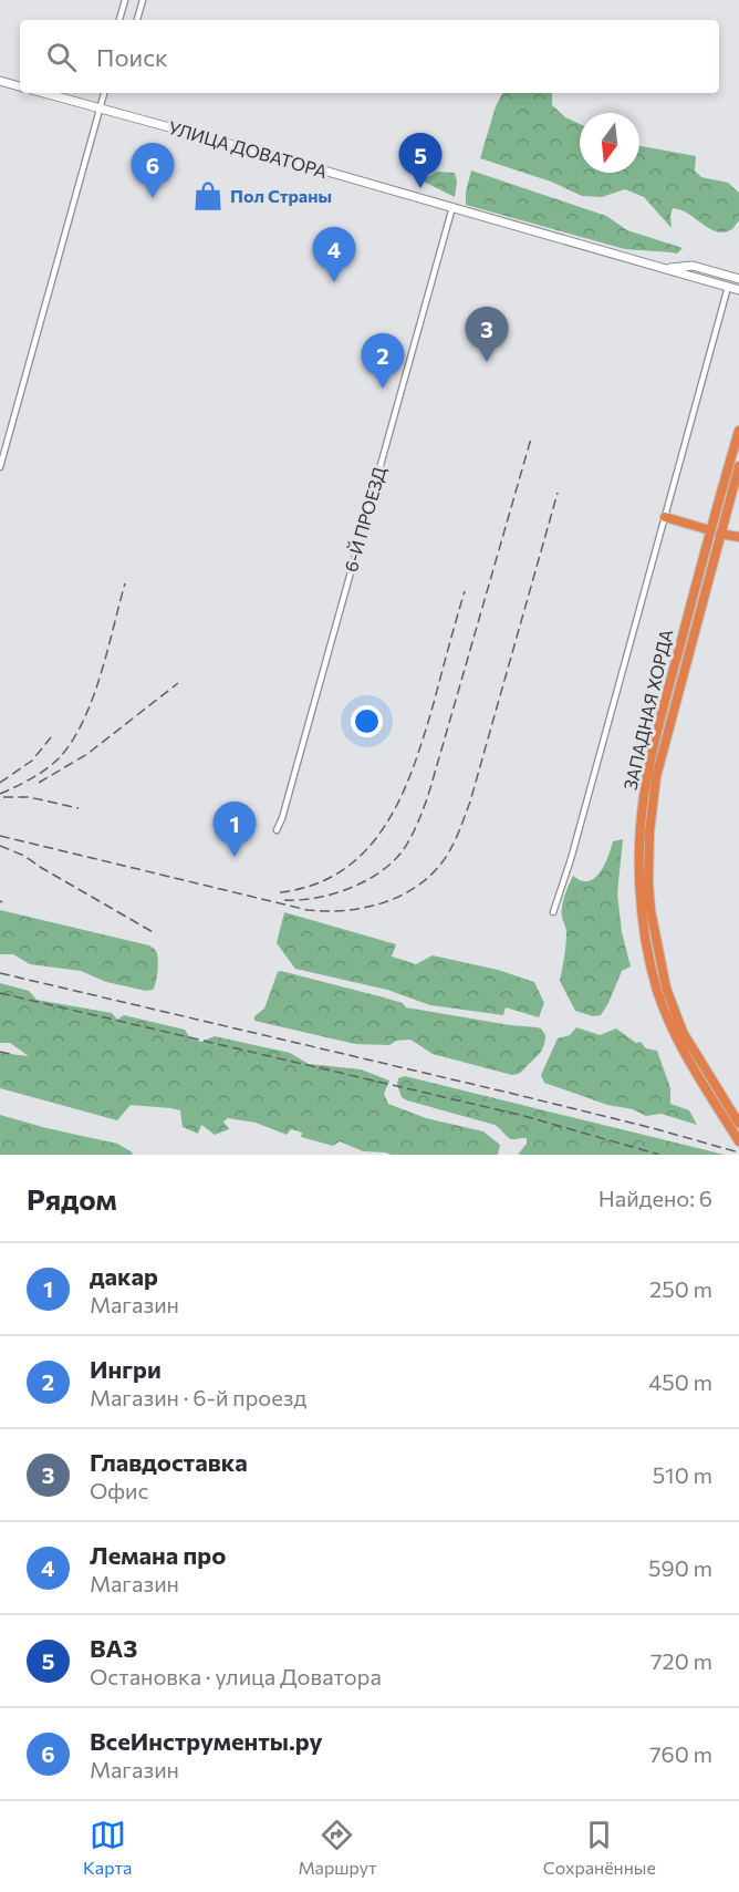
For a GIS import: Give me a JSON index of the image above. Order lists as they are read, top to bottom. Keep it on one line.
{"streets":{"highway":["ЗАПАДНАЯ ХОРДА"],"street":["УЛИЦА ДОВАТОРА","6-Й ПРОЕЗД"]},"crossings":[["УЛИЦА ДОВАТОРА","6-Й ПРОЕЗД"]],"places":{"shop":["Пол Страны"]},"north":"bottom","page":{"search":"Поиск","pins":["5","6","4","3","2","1"],"heading":["Рядом","Найдено: 6"],"list":[{"mark":"1","name":"дакар","note":"Магазин","value":"250 m"},{"mark":"2","name":"Ингри","note":"Магазин · 6-й проезд","value":"450 m"},{"mark":"3","name":"Главдоставка","note":"Офис","value":"510 m"},{"mark":"4","name":"Лемана про","note":"Магазин","value":"590 m"},{"mark":"5","name":"ВАЗ","note":"Остановка · улица Доватора","value":"720 m"},{"mark":"6","name":"ВсеИнструменты.ру","note":"Магазин","value":"760 m"}],"nav":["Карта","Маршрут","Сохранённые"]}}
